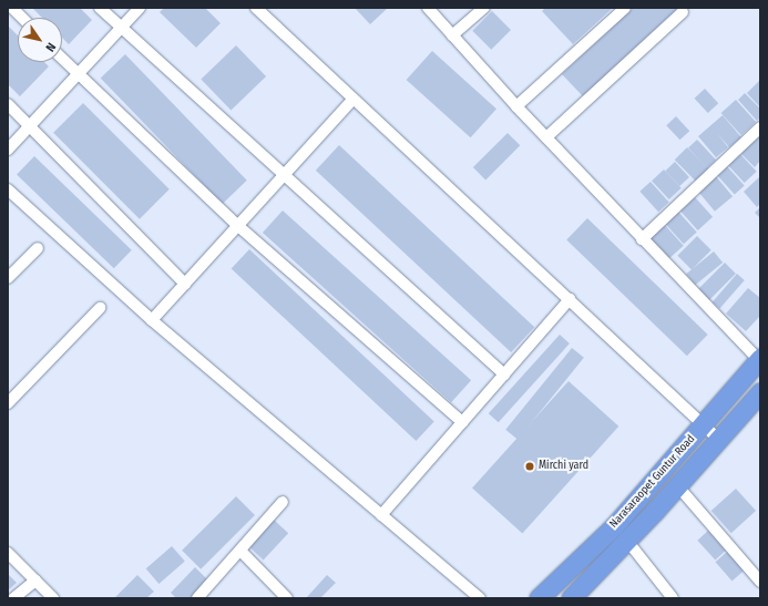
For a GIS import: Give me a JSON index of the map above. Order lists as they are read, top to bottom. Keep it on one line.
{"streets":{"highway":["Narasaraopet Guntur Road"]},"places":["Mirchi yard"],"north":"bottom right"}
